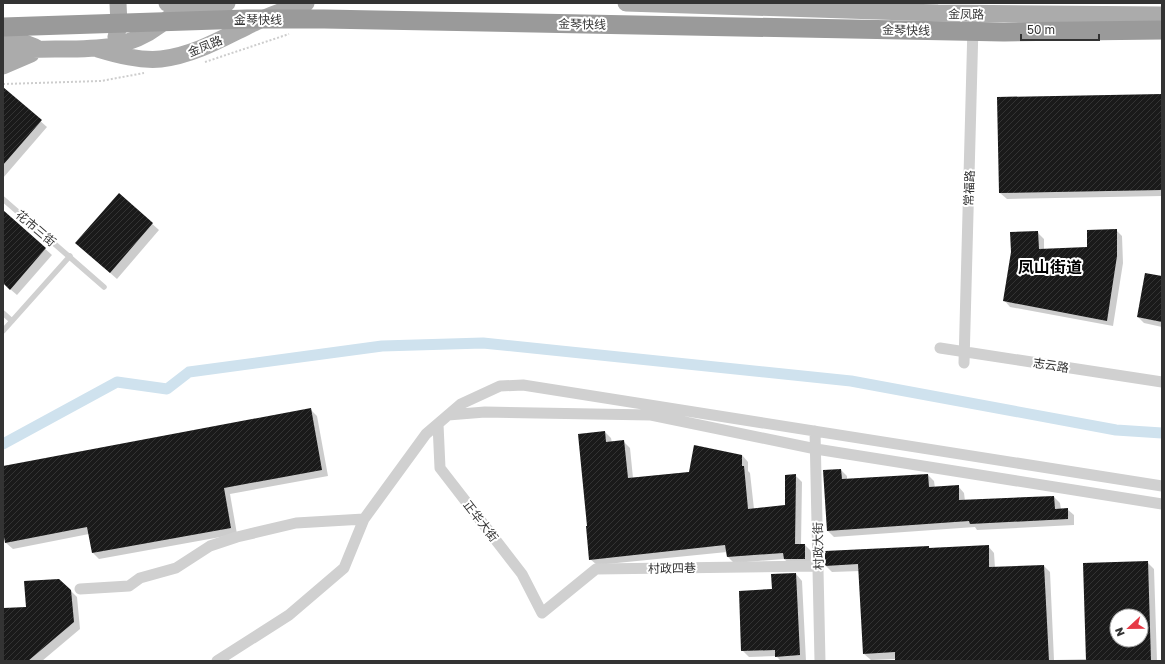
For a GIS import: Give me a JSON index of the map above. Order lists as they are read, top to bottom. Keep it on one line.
{"streets":{"highway":["金琴快线"],"main road":["金凤路"],"street":["常福路","志云路","正华大街","村政大街","村政四巷"],"lane":["花市三街"]},"crossings":[["金凤路","常福路"],["常福路","志云路"],["正华大街","村政四巷"],["村政大街","村政四巷"]],"districts":["凤山街道"],"scale_bar":"50 m","north":"left"}
